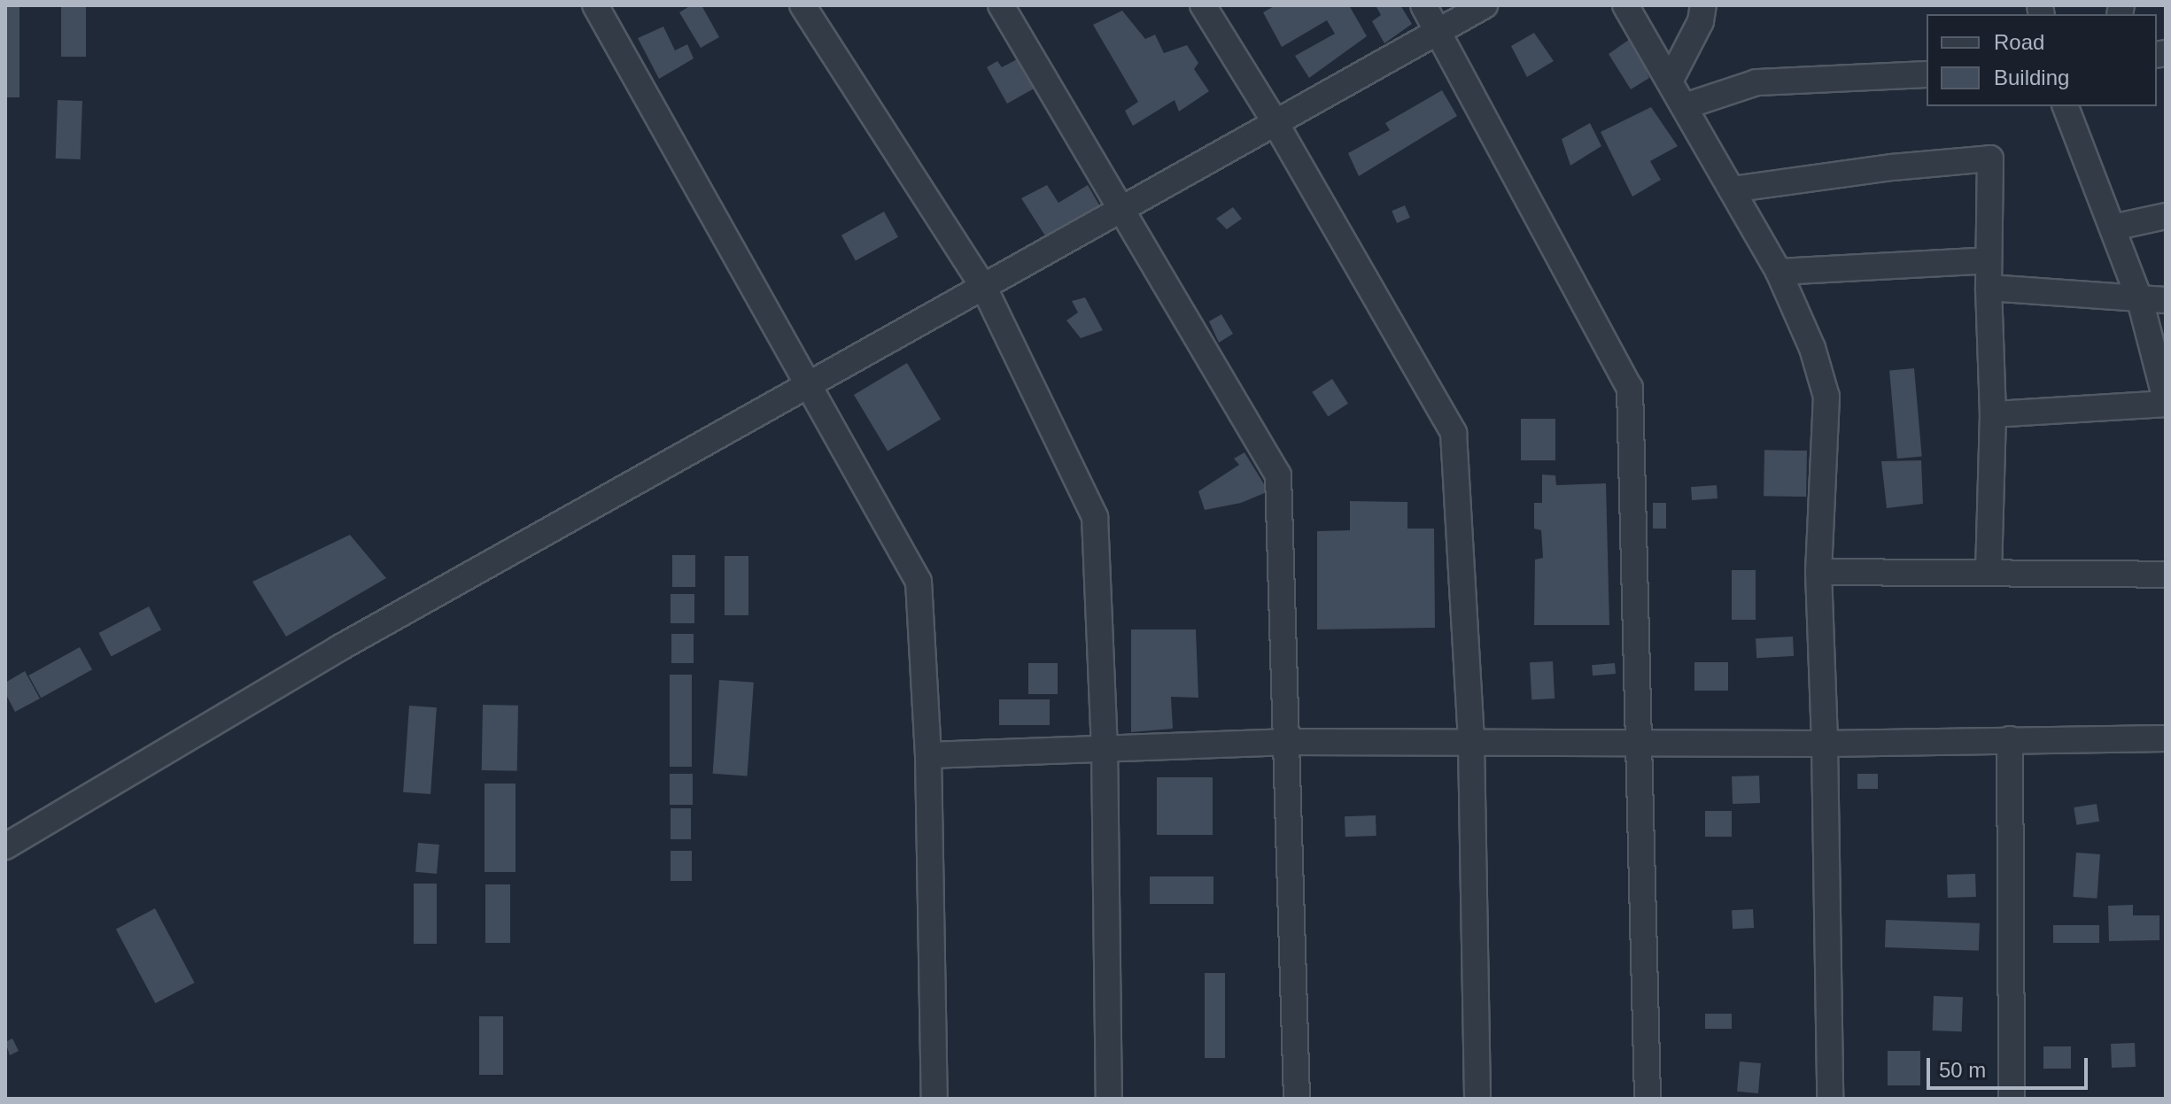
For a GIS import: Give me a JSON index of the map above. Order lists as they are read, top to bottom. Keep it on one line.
{"legend":["Road","Building"],"scale_bar":"50 m"}
